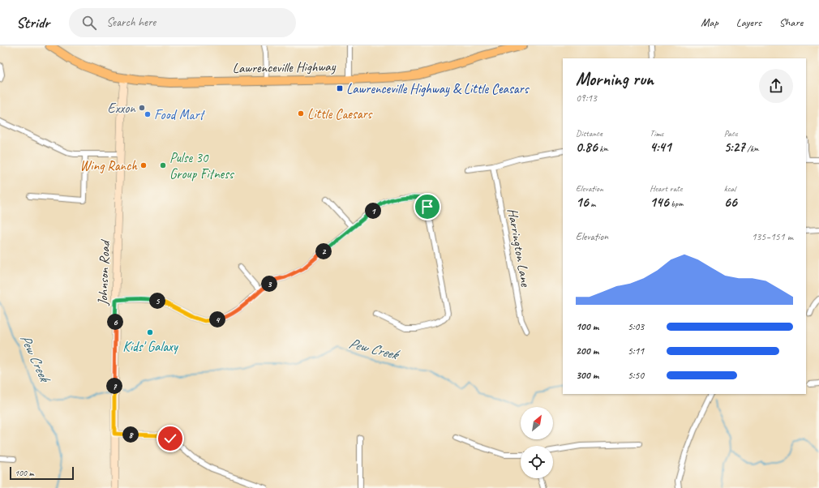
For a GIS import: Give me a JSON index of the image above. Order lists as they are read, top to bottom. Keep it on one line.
{"streets":{"main road":["Lawrenceville Highway"],"street":["Harrington Lane","Johnson Road"]},"crossings":[["Lawrenceville Highway","Johnson Road"]],"water":["Pew Creek"],"places":{"transit":["Lawrenceville Highway & Little Ceasars"],"other":["Exxon","Little Caesars","Food Mart","Wing Ranch","Pulse 30 Group Fitness","Kids' Galaxy"]},"scale_bar":"100 m","north":"top right","page":{"header":"Stridr","search":"Search here","nav":["Map","Layers","Share"],"heading":["Morning run","09:13"],"stats":[["Distance","0.86 km"],["Time","4:41"],["Pace","5:27 /km"],["Elevation","16 m"],["Heart rate","146 bpm"],["kcal","66"]],"pins":["1","2","3","5","4","6","7","8"],"chart":["Elevation","135–151 m"],"list":[{"name":"100 m","note":"5:03"},{"name":"200 m","note":"5:11"},{"name":"300 m","note":"5:50"}],"scale":"100 m"}}
